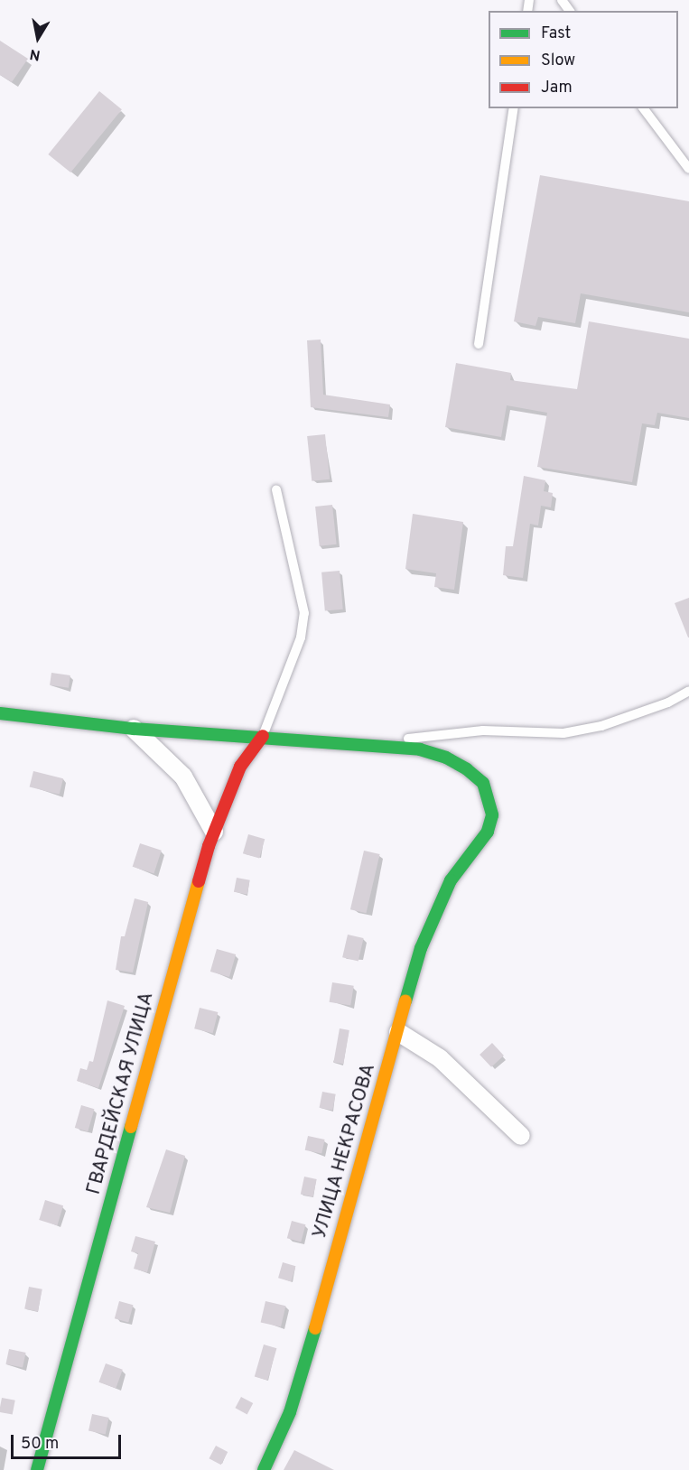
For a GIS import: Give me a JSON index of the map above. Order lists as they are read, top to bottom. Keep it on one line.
{"streets":{"street":["ГВАРДЕЙСКАЯ УЛИЦА","УЛИЦА НЕКРАСОВА"]},"crossings":[["ГВАРДЕЙСКАЯ УЛИЦА","УЛИЦА НЕКРАСОВА"]],"legend":["Fast","Slow","Jam"],"scale_bar":"50 m","north":"bottom"}
